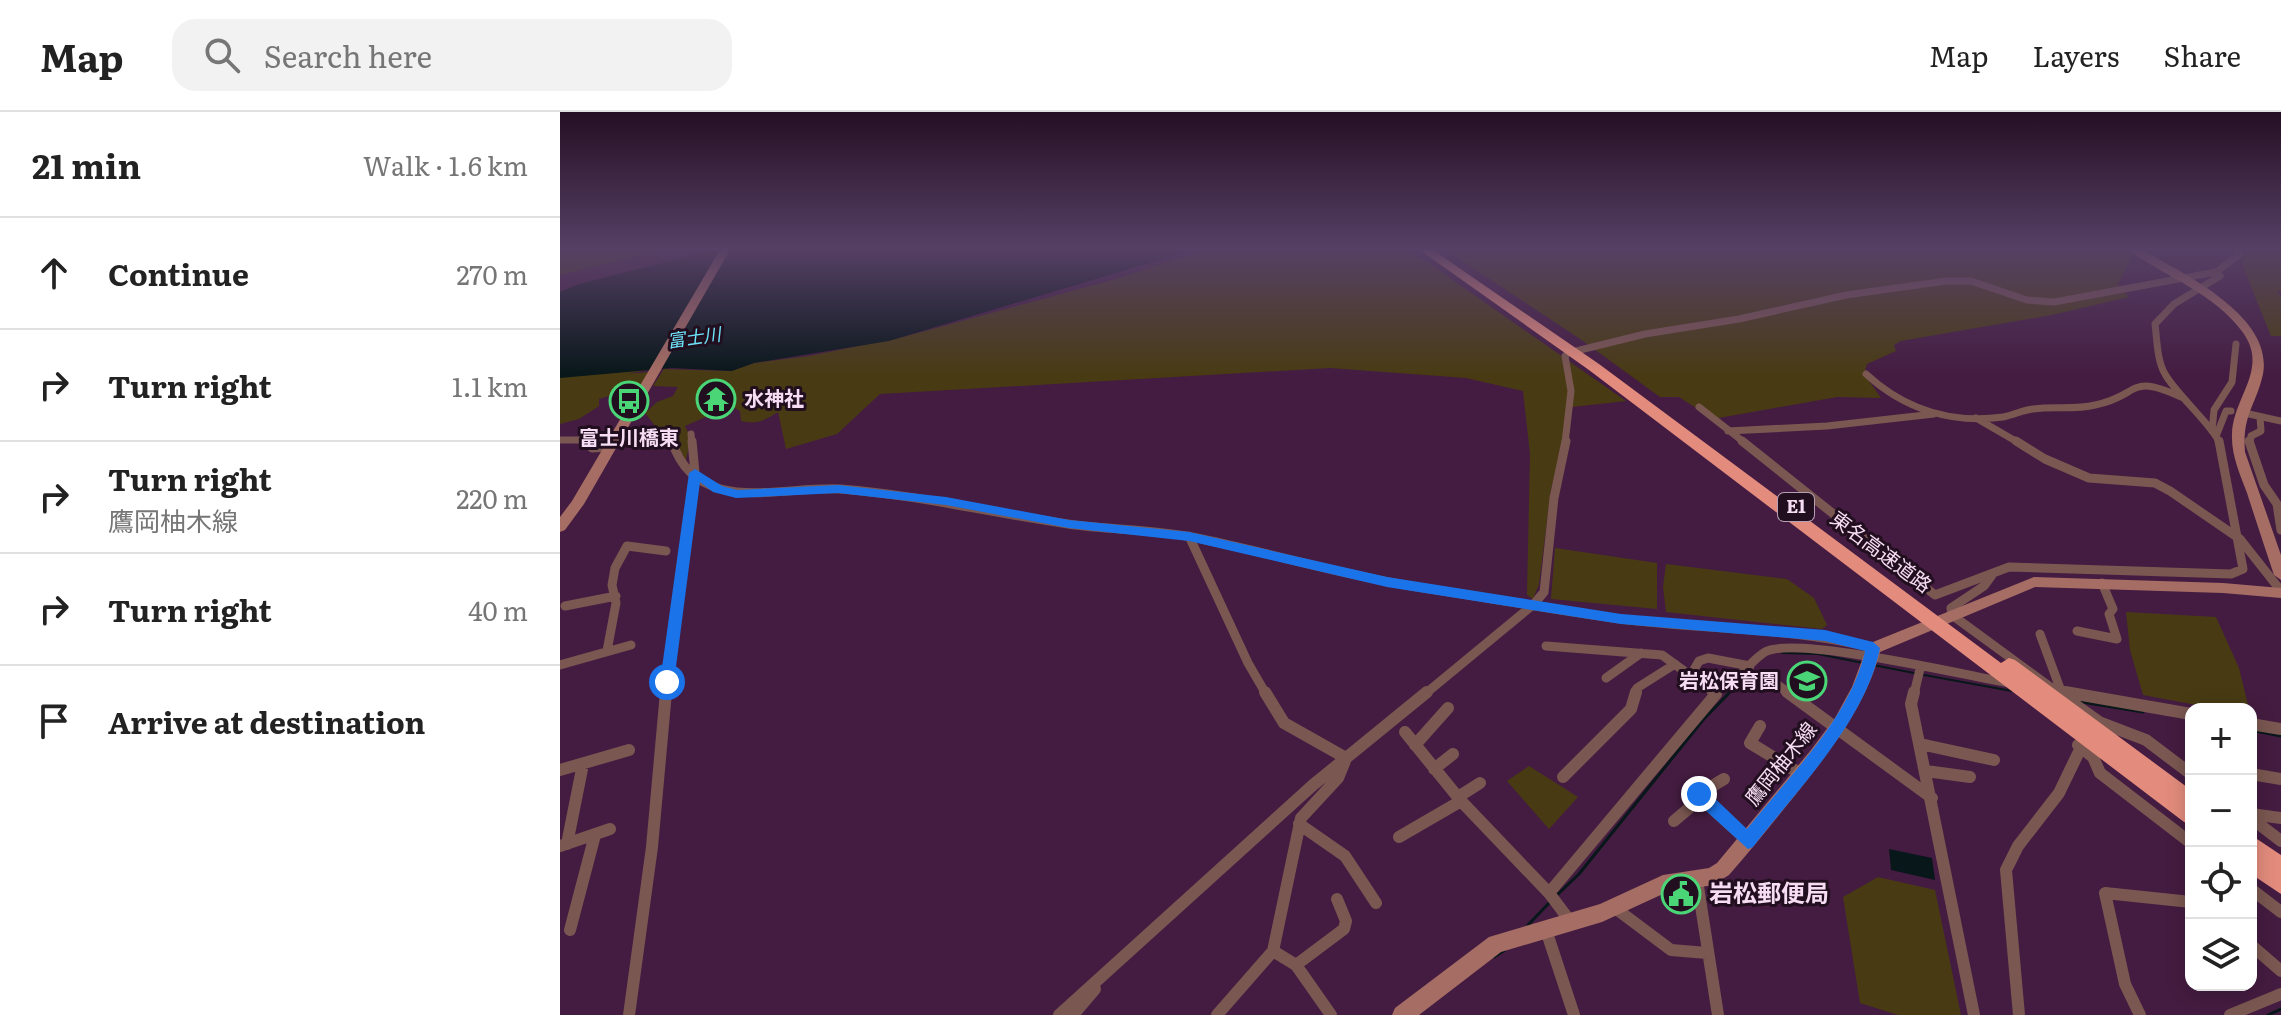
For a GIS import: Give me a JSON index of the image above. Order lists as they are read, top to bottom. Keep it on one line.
{"streets":{"highway":["E1","東名高速道路"],"main road":["鷹岡柚木線"]},"water":["富士川"],"places":{"temple":["水神社"],"bus stop":["富士川橋東"],"school or university":["岩松保育園"],"public building":["岩松郵便局"]},"page":{"header":"Map","search":"Search here","nav":["Map","Layers","Share"],"heading":["21 min","Walk · 1.6 km"],"list":[["Continue","270 m"],["Turn right","1.1 km"],["Turn right","鷹岡柚木線","220 m"],["Turn right","40 m"],"Arrive at destination"],"map_buttons":["+","−"]}}
